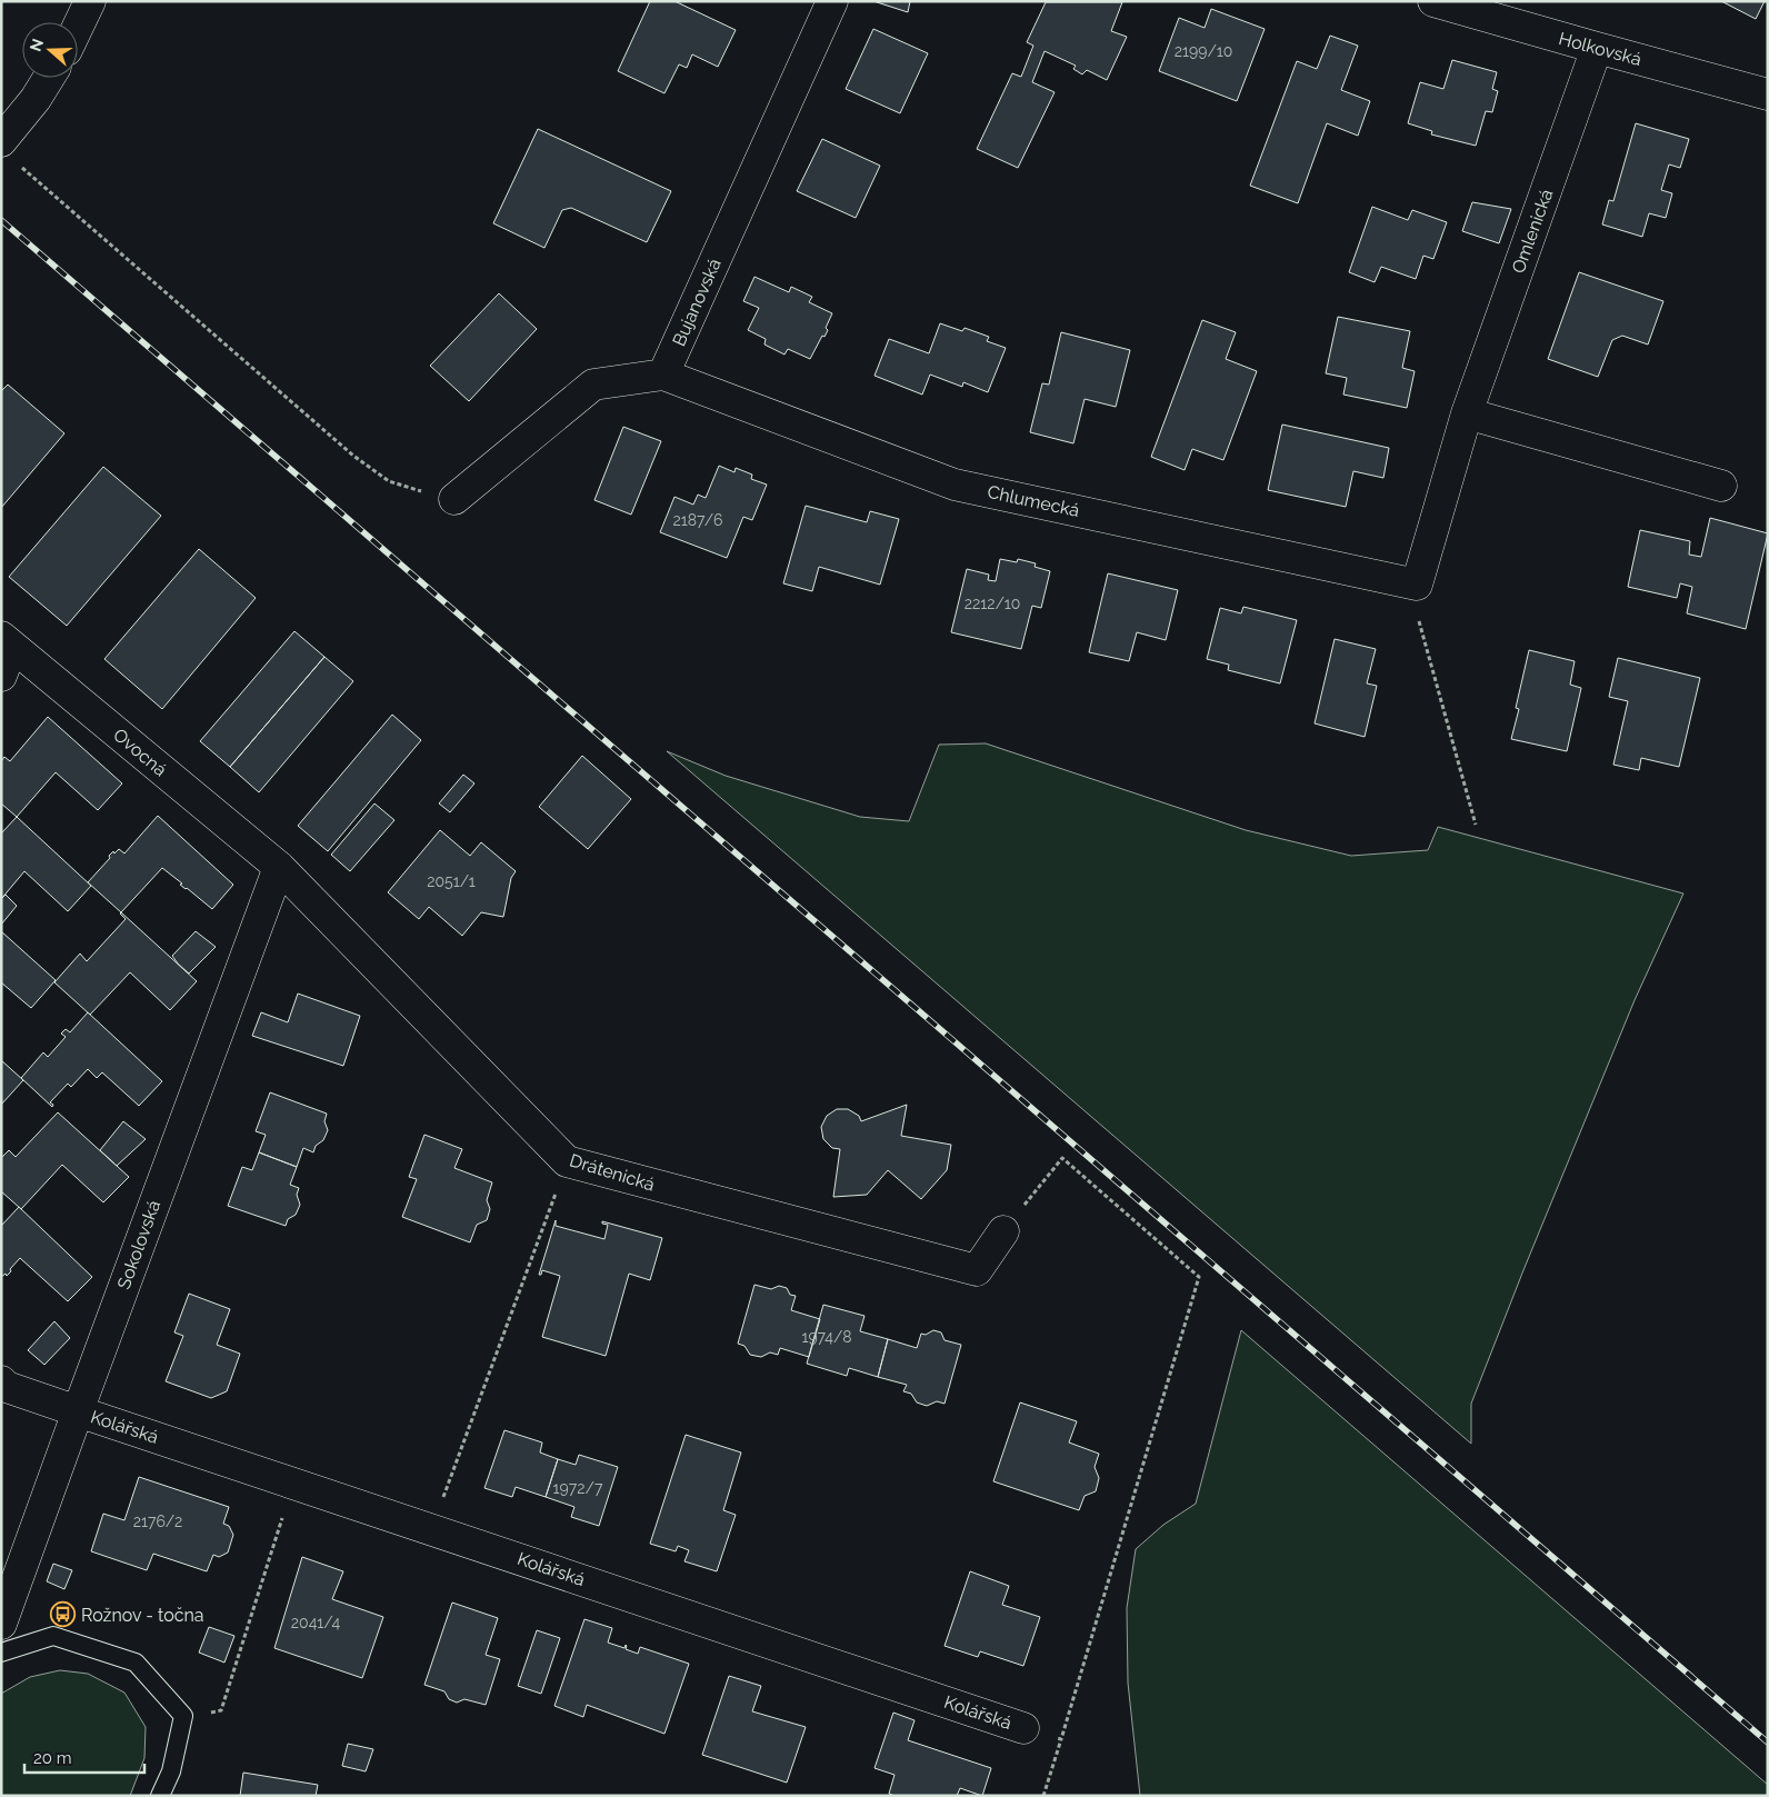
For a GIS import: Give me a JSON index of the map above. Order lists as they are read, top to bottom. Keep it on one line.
{"streets":{"street":["Holkovská","Omlenická","Bujanovská","Chlumecká","Ovocná","Drátenická","Sokolovská","Kolářská"]},"crossings":[["Holkovská","Omlenická"],["Omlenická","Chlumecká"],["Bujanovská","Chlumecká"],["Ovocná","Drátenická"],["Ovocná","Sokolovská"],["Drátenická","Sokolovská"],["Sokolovská","Kolářská"]],"places":{"bus stop":["Rožnov - točna"]},"house_numbers":["2199/10","2187/6","2212/10","2051/1","1974/8","1972/7","2176/2","2041/4"],"scale_bar":"20 m","north":"left"}
